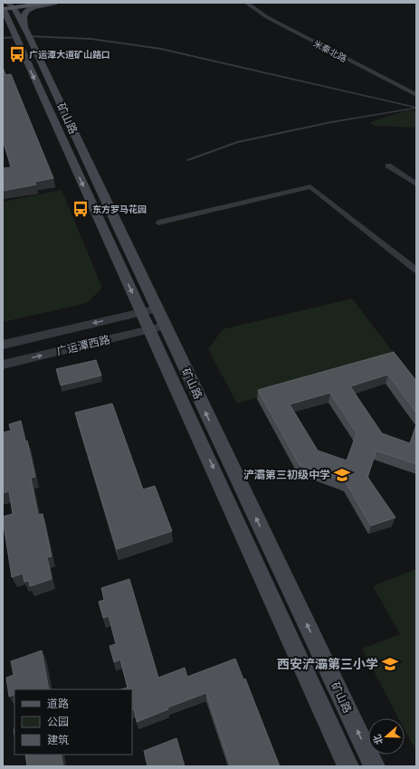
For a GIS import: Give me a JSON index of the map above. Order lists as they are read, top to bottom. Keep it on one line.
{"streets":{"main road":["矿山路"],"street":["米秦北路","广运潭西路"]},"crossings":[["矿山路","广运潭西路"]],"places":{"bus stop":["广运潭大道矿山路口","东方罗马花园"],"school or university":["浐灞第三初级中学","西安浐灞第三小学"]},"legend":["道路","公园","建筑"],"north":"left"}
